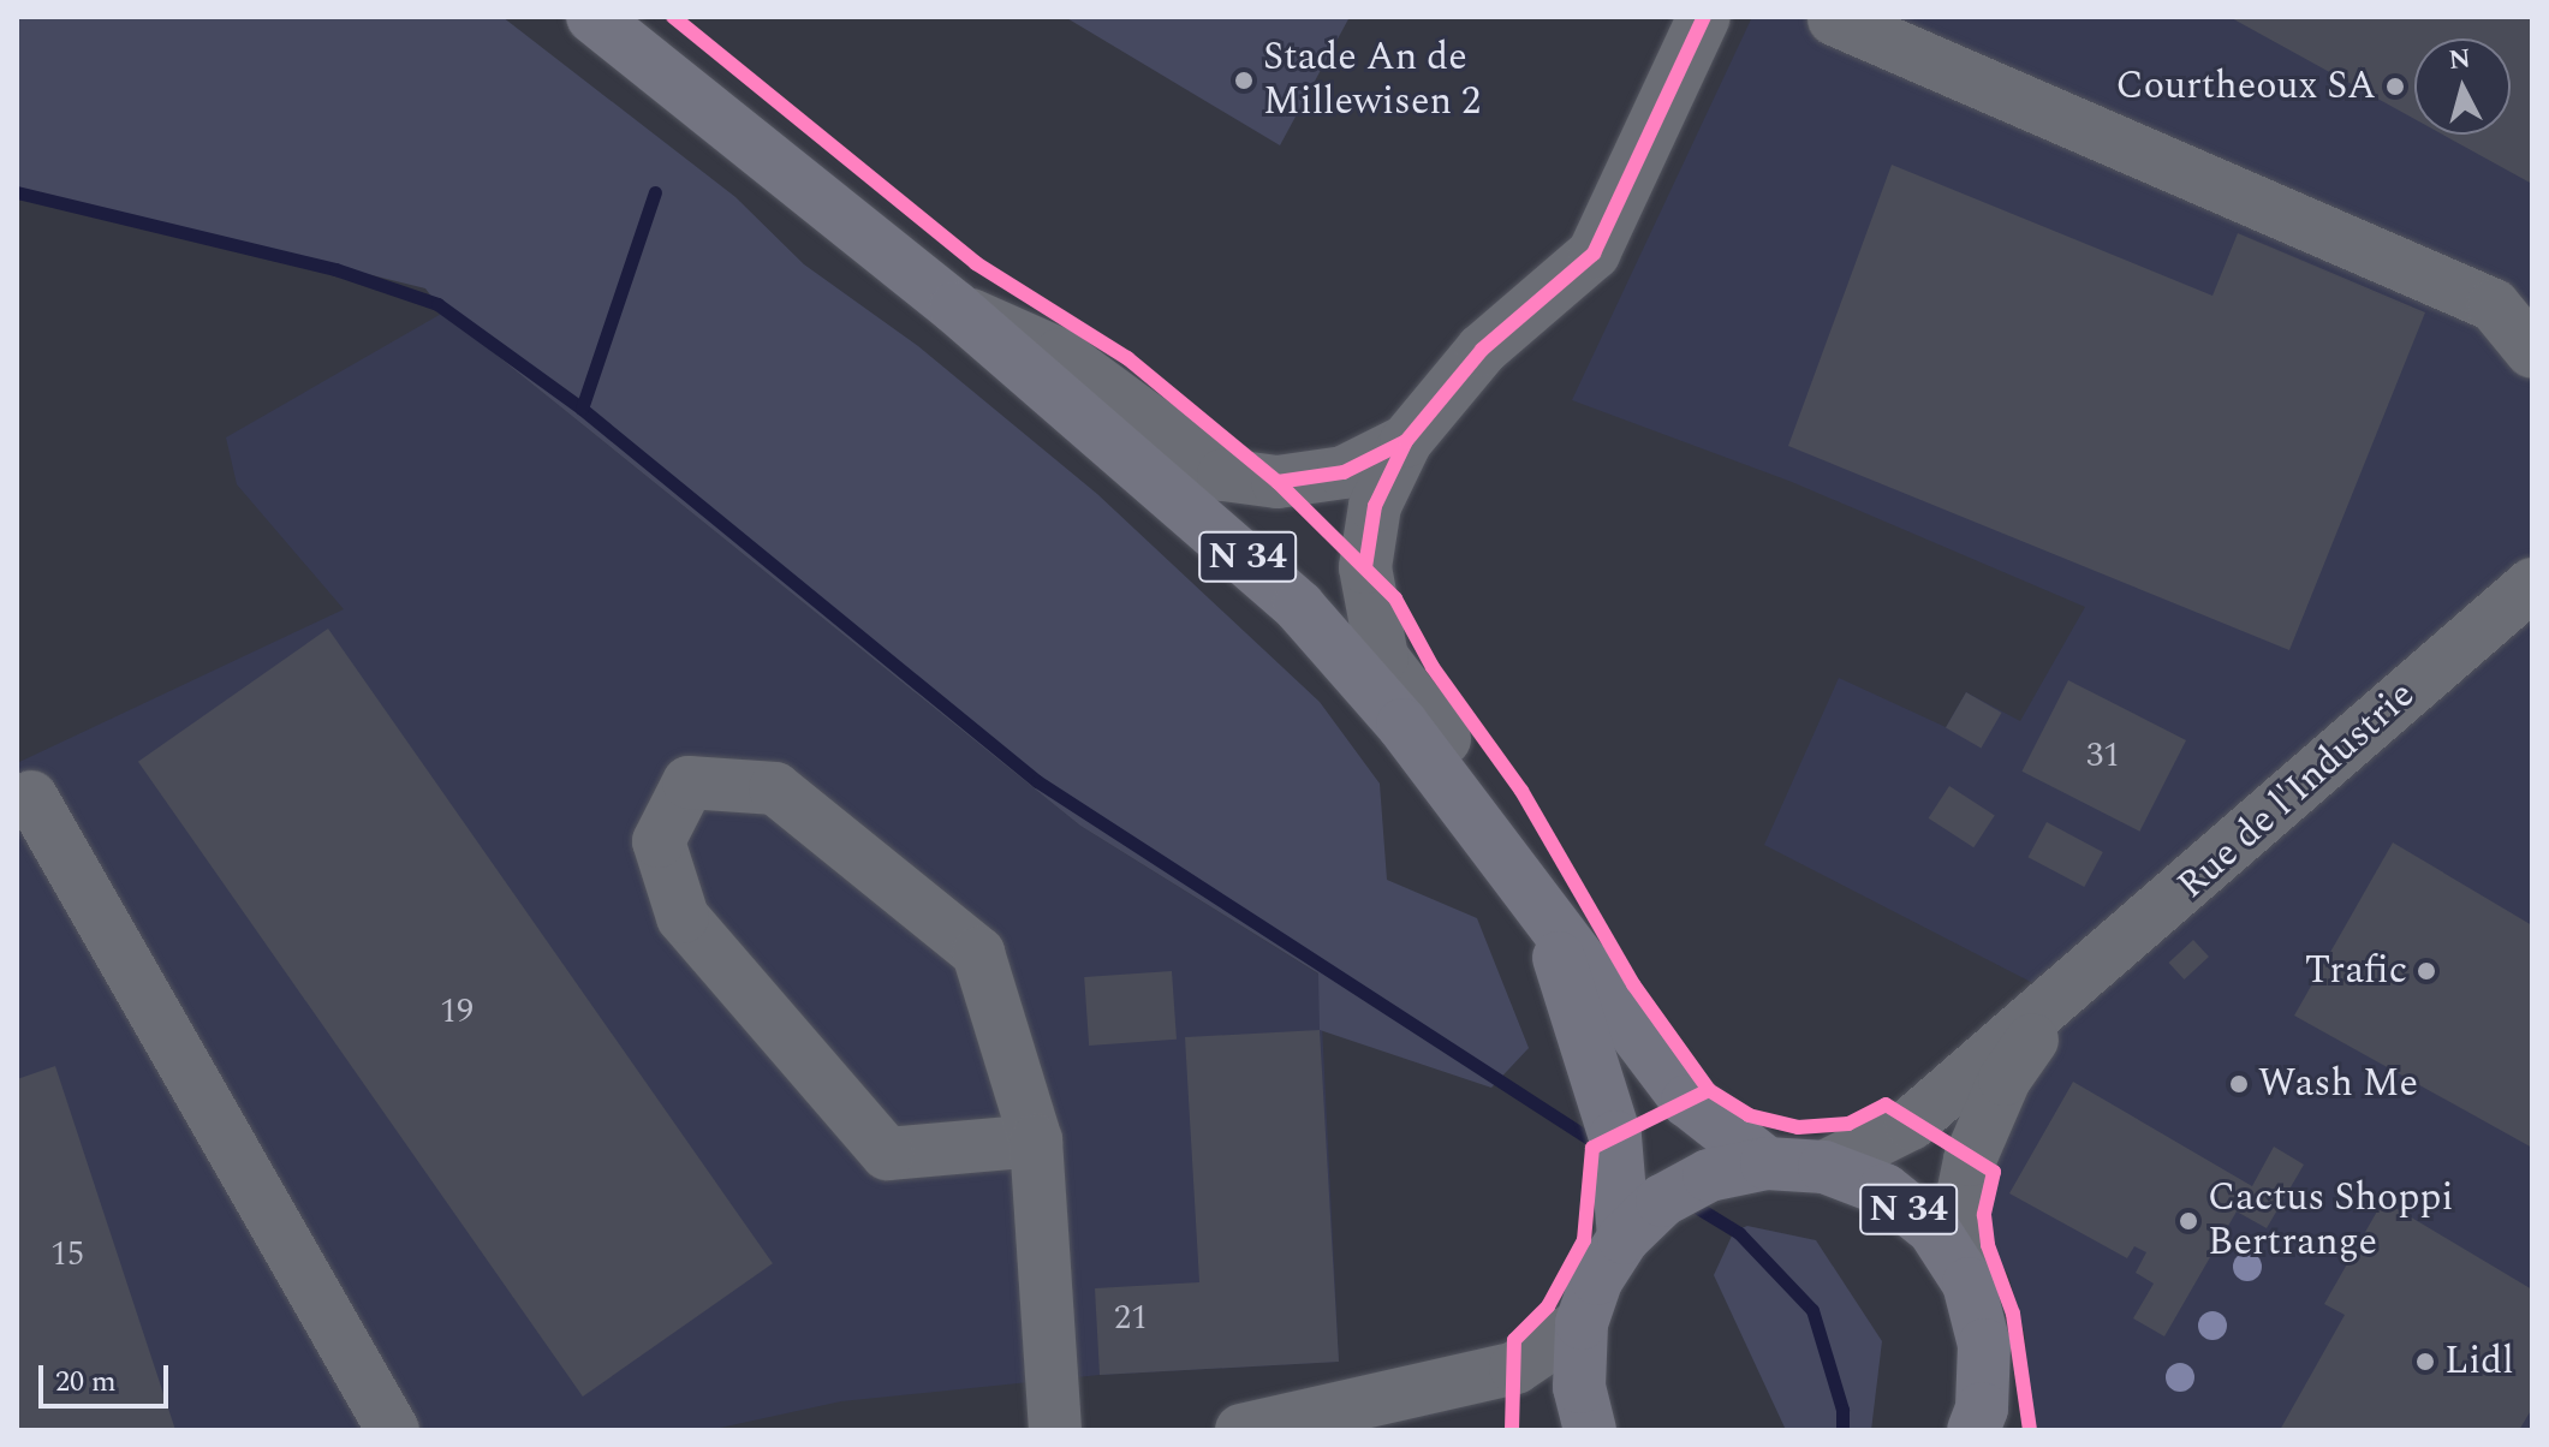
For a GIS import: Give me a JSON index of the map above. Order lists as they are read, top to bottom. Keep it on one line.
{"streets":{"main road":["N 34"],"street":["Rue de l'Industrie"]},"crossings":[["N 34","Rue de l'Industrie"]],"places":["Stade An de Millewisen 2","Courtheoux SA","Trafic","Wash Me","Cactus Shoppi Bertrange","Lidl"],"house_numbers":["31","19","15","21"],"scale_bar":"20 m","north":"top"}
